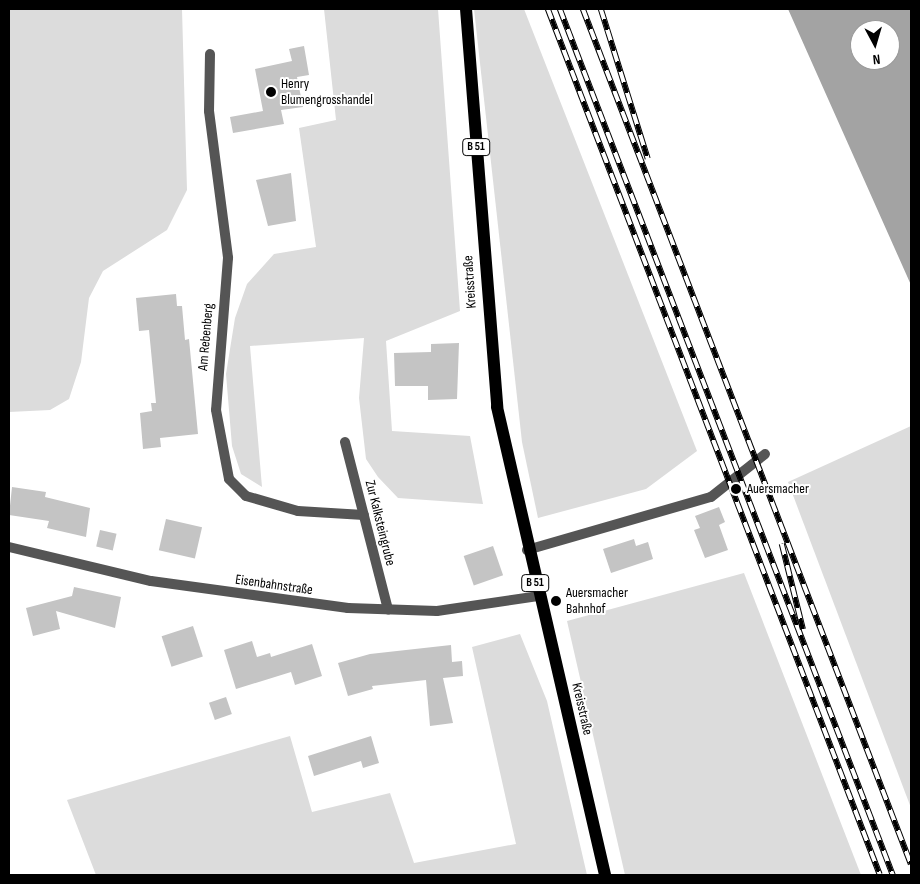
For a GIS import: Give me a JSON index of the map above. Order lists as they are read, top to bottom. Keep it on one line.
{"streets":{"main road":["B 51","Kreisstraße"],"street":["Am Rebenberg","Zur Kalksteingrube","Eisenbahnstraße"]},"crossings":[["Kreisstraße","Eisenbahnstraße"],["Am Rebenberg","Zur Kalksteingrube"],["Zur Kalksteingrube","Eisenbahnstraße"]],"places":["Henry Blumengrosshandel","Auersmacher","Auersmacher Bahnhof"],"north":"bottom"}
